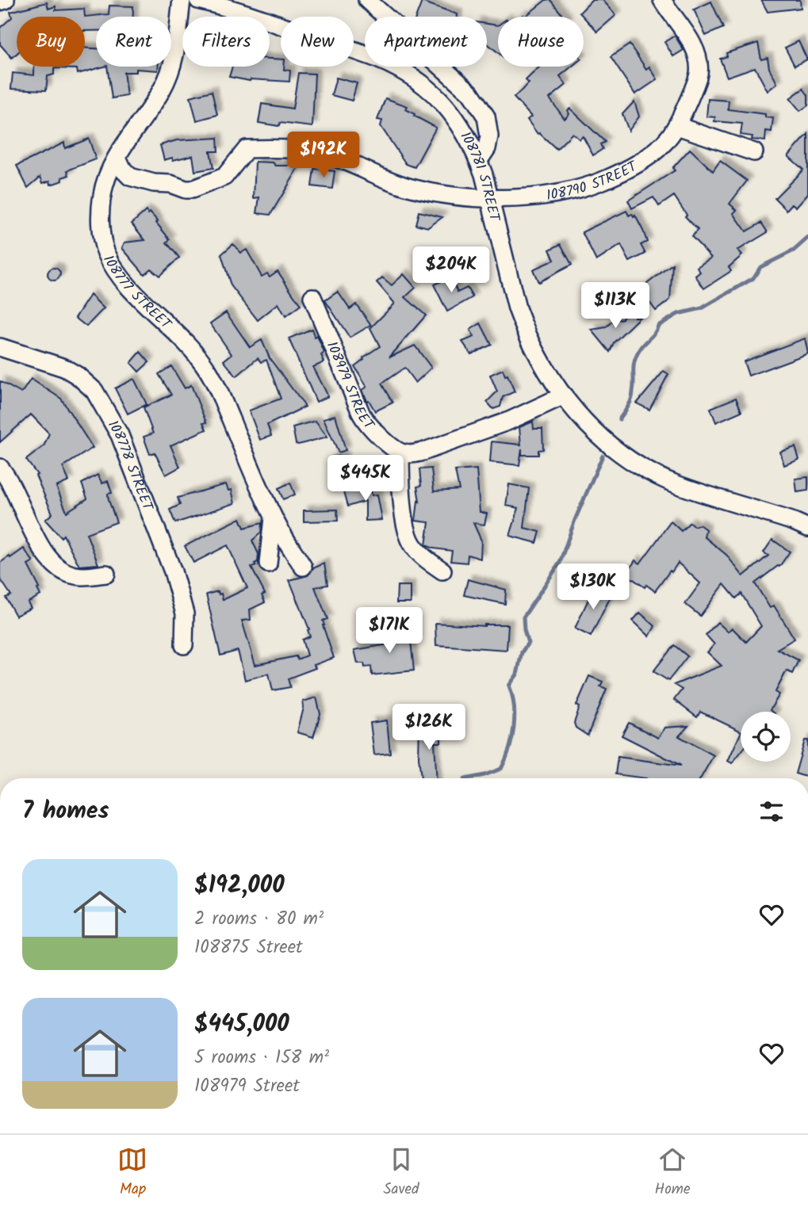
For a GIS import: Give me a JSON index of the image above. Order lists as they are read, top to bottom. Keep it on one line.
{"streets":{"street":["108781 STREET","108790 STREET","108777 STREET","108979 STREET","108778 STREET"]},"crossings":[["108781 STREET","108790 STREET"],["108790 STREET","108777 STREET"]],"page":{"chip":["Buy","Rent","Filters","New","Apartment","House"],"price":["$192K","$204K","$113K","$445K","$130K","$171K","$126K"],"heading":"7 homes","list":[{"name":"$192,000","note":"2 rooms · 80 m² · 108875 Street"},{"name":"$445,000","note":"5 rooms · 158 m² · 108979 Street"}],"tabs":["Map","Saved","Home"]}}
